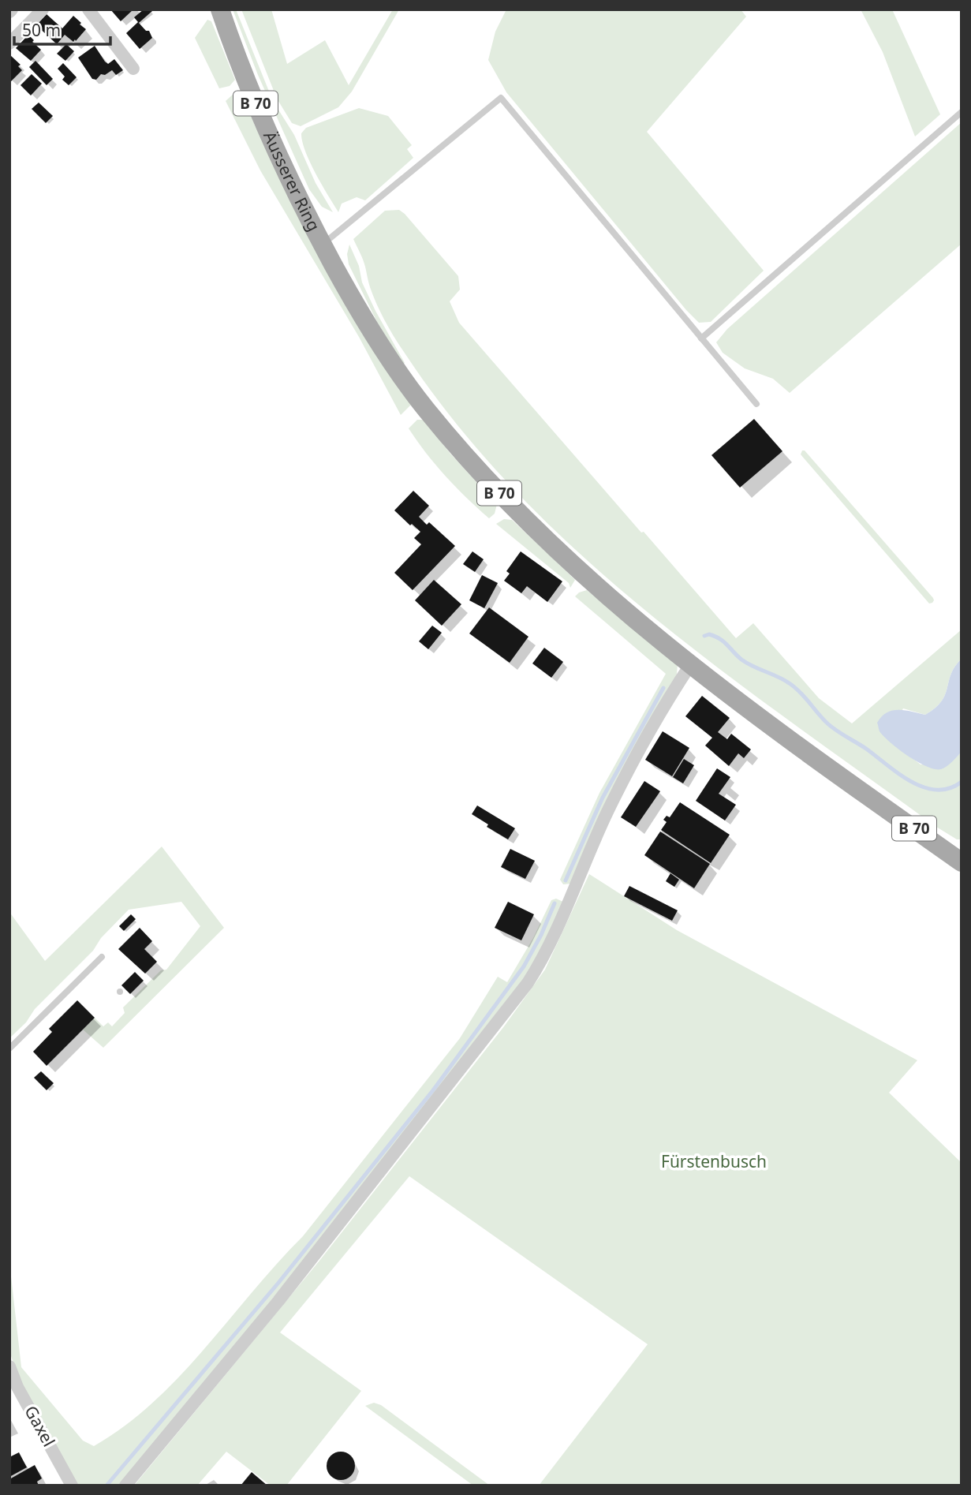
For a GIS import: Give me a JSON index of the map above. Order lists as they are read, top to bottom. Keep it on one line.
{"streets":{"main road":["B 70","Äusserer Ring"],"street":["Gaxel"]},"crossings":[["B 70","Äusserer Ring"]],"parks":["Fürstenbusch"],"scale_bar":"50 m"}
